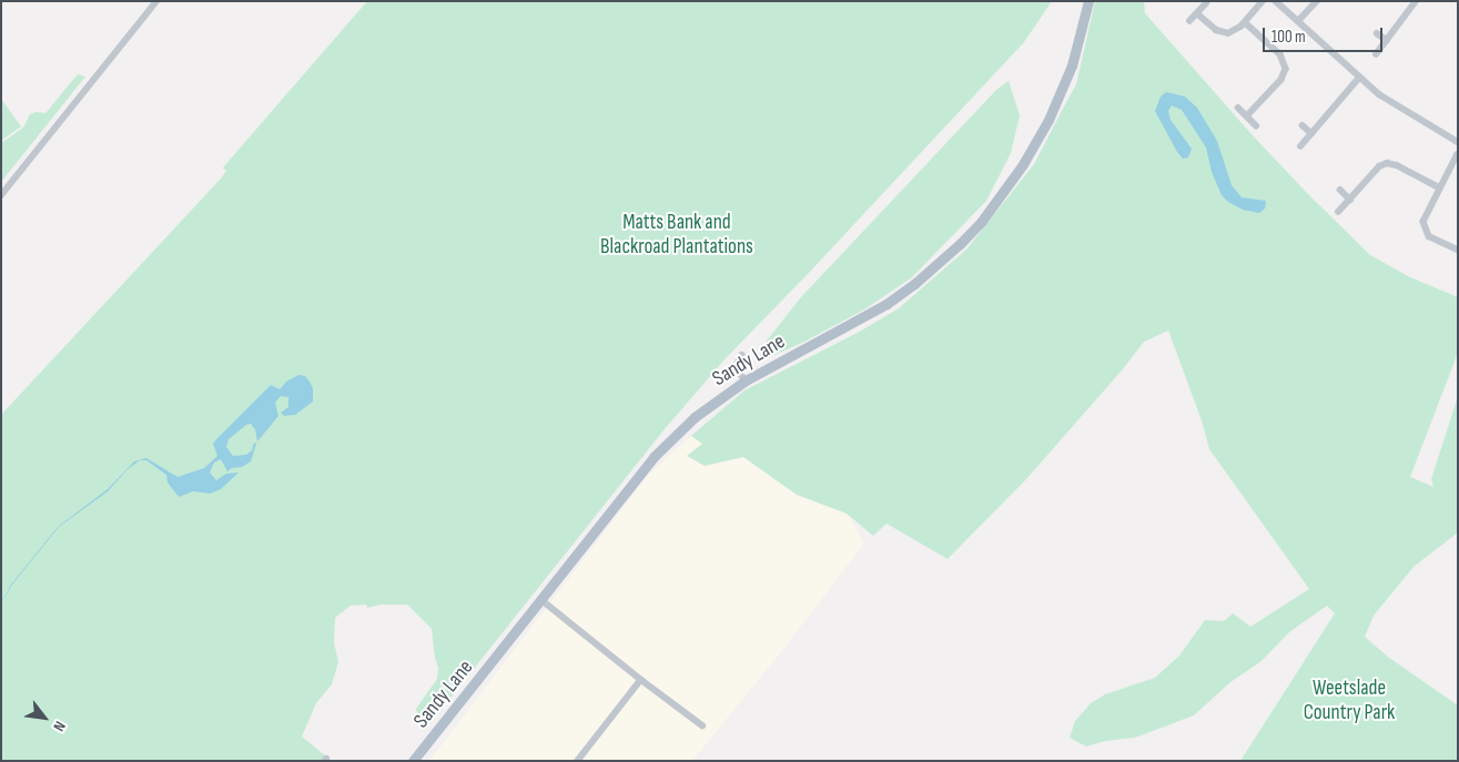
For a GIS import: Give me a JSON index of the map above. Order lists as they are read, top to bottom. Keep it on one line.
{"streets":{"main road":["Sandy Lane"]},"parks":["Matts Bank and Blackroad Plantations","Weetslade Country Park"],"scale_bar":"100 m","north":"bottom right"}
